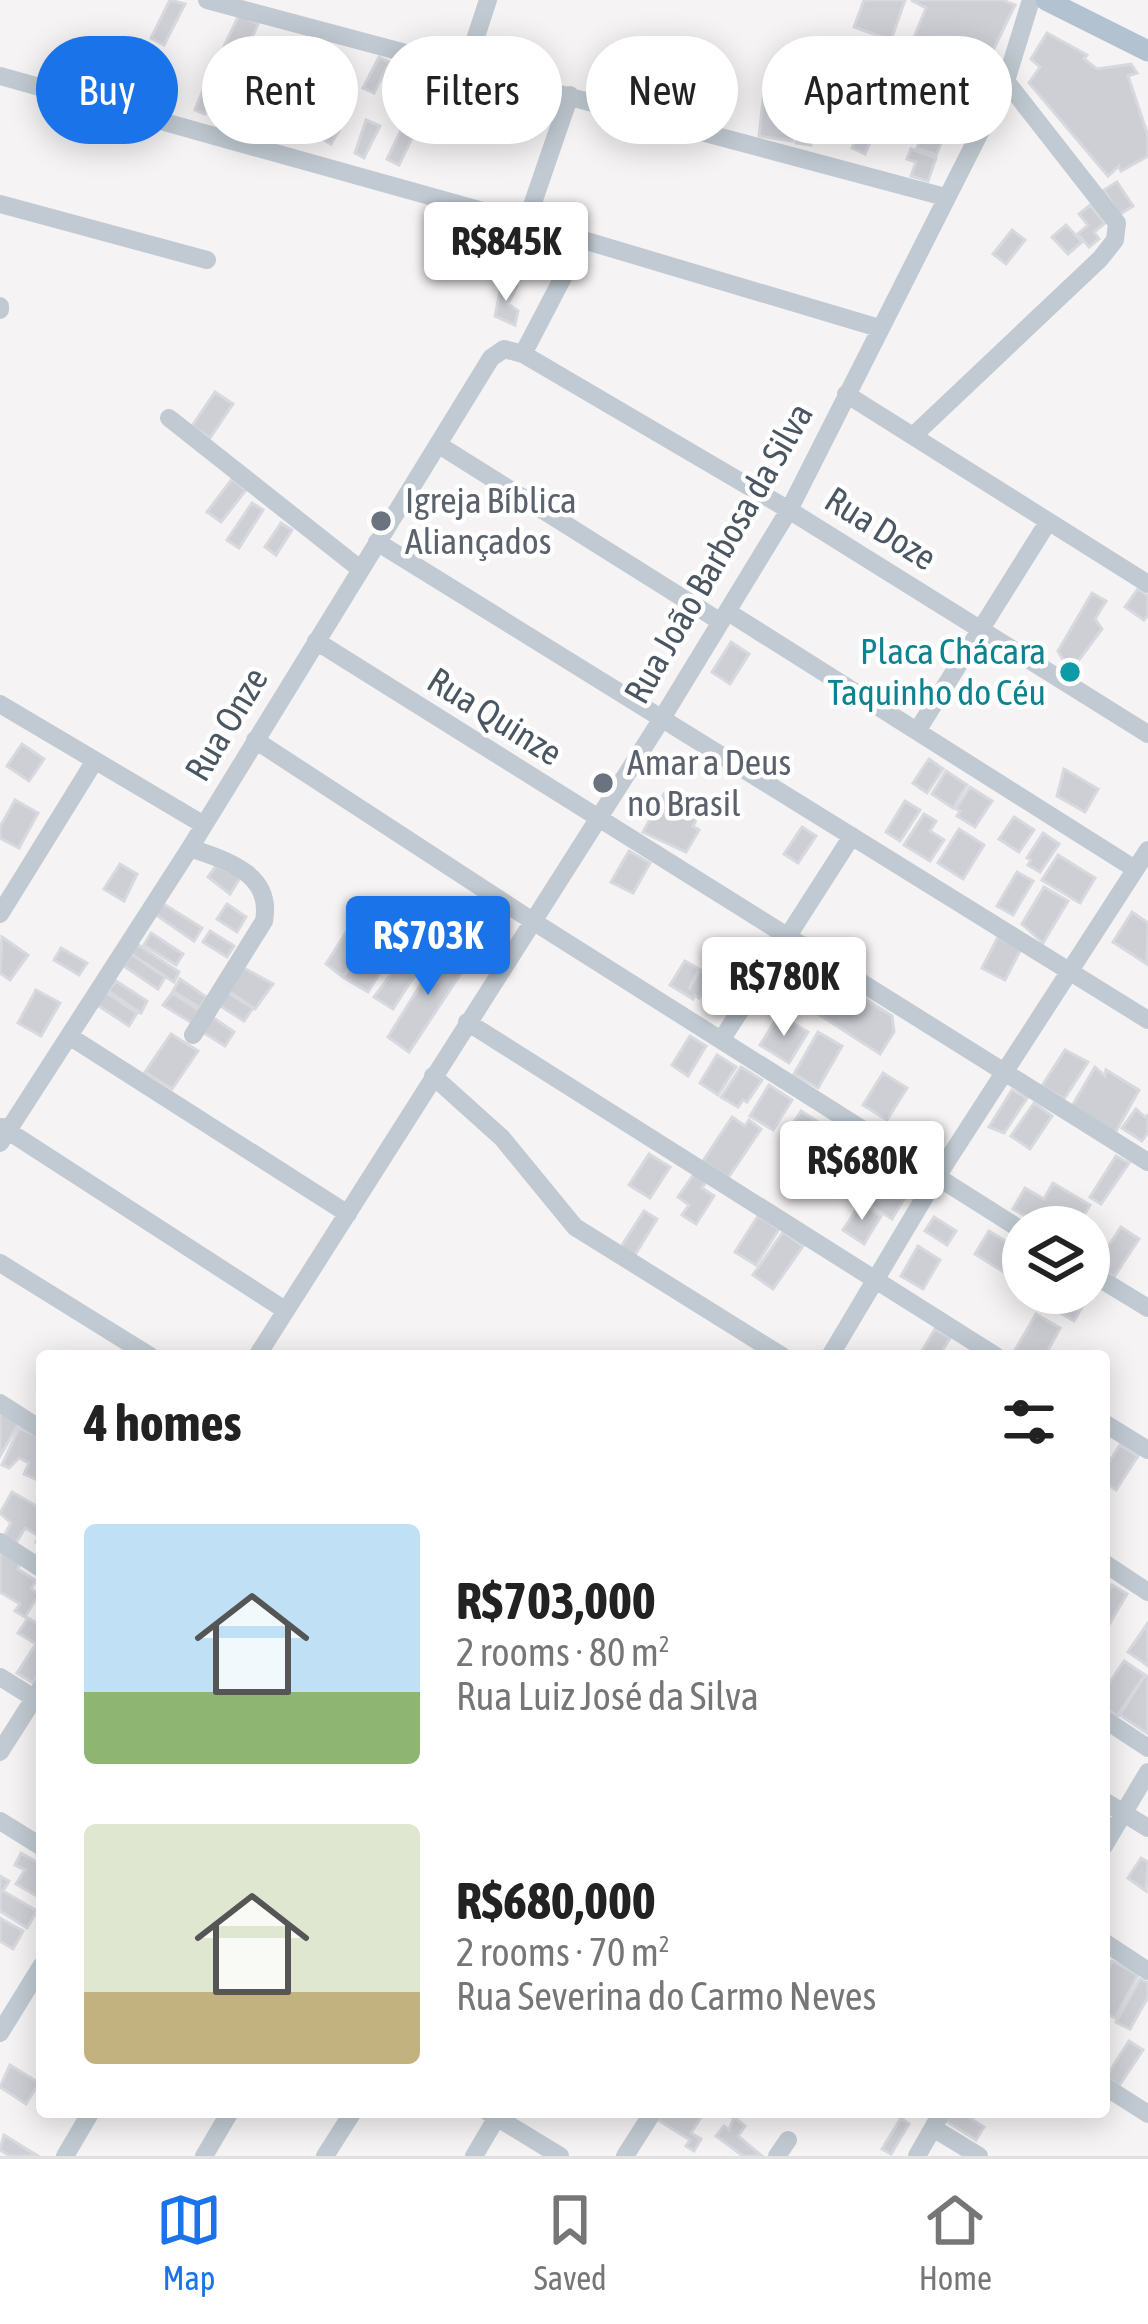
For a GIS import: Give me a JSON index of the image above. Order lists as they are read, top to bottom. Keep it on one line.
{"streets":{"street":["Rua Doze","Rua João Barbosa da Silva","Rua Quinze","Rua Onze"]},"crossings":[["Rua Doze","Rua João Barbosa da Silva"],["Rua Doze","Rua Onze"],["Rua João Barbosa da Silva","Rua Quinze"],["Rua Quinze","Rua Onze"]],"places":["Igreja Bíblica Aliançados","Placa Chácara Taquinho do Céu","Amar a Deus no Brasil"],"page":{"chip":["Buy","Rent","Filters","New","Apartment"],"price":["R$845K","R$703K","R$780K","R$680K"],"heading":"4 homes","list":[{"name":"R$703,000","note":"2 rooms · 80 m² · Rua Luiz José da Silva"},{"name":"R$680,000","note":"2 rooms · 70 m² · Rua Severina do Carmo Neves"}],"tabs":["Map","Saved","Home"]}}
